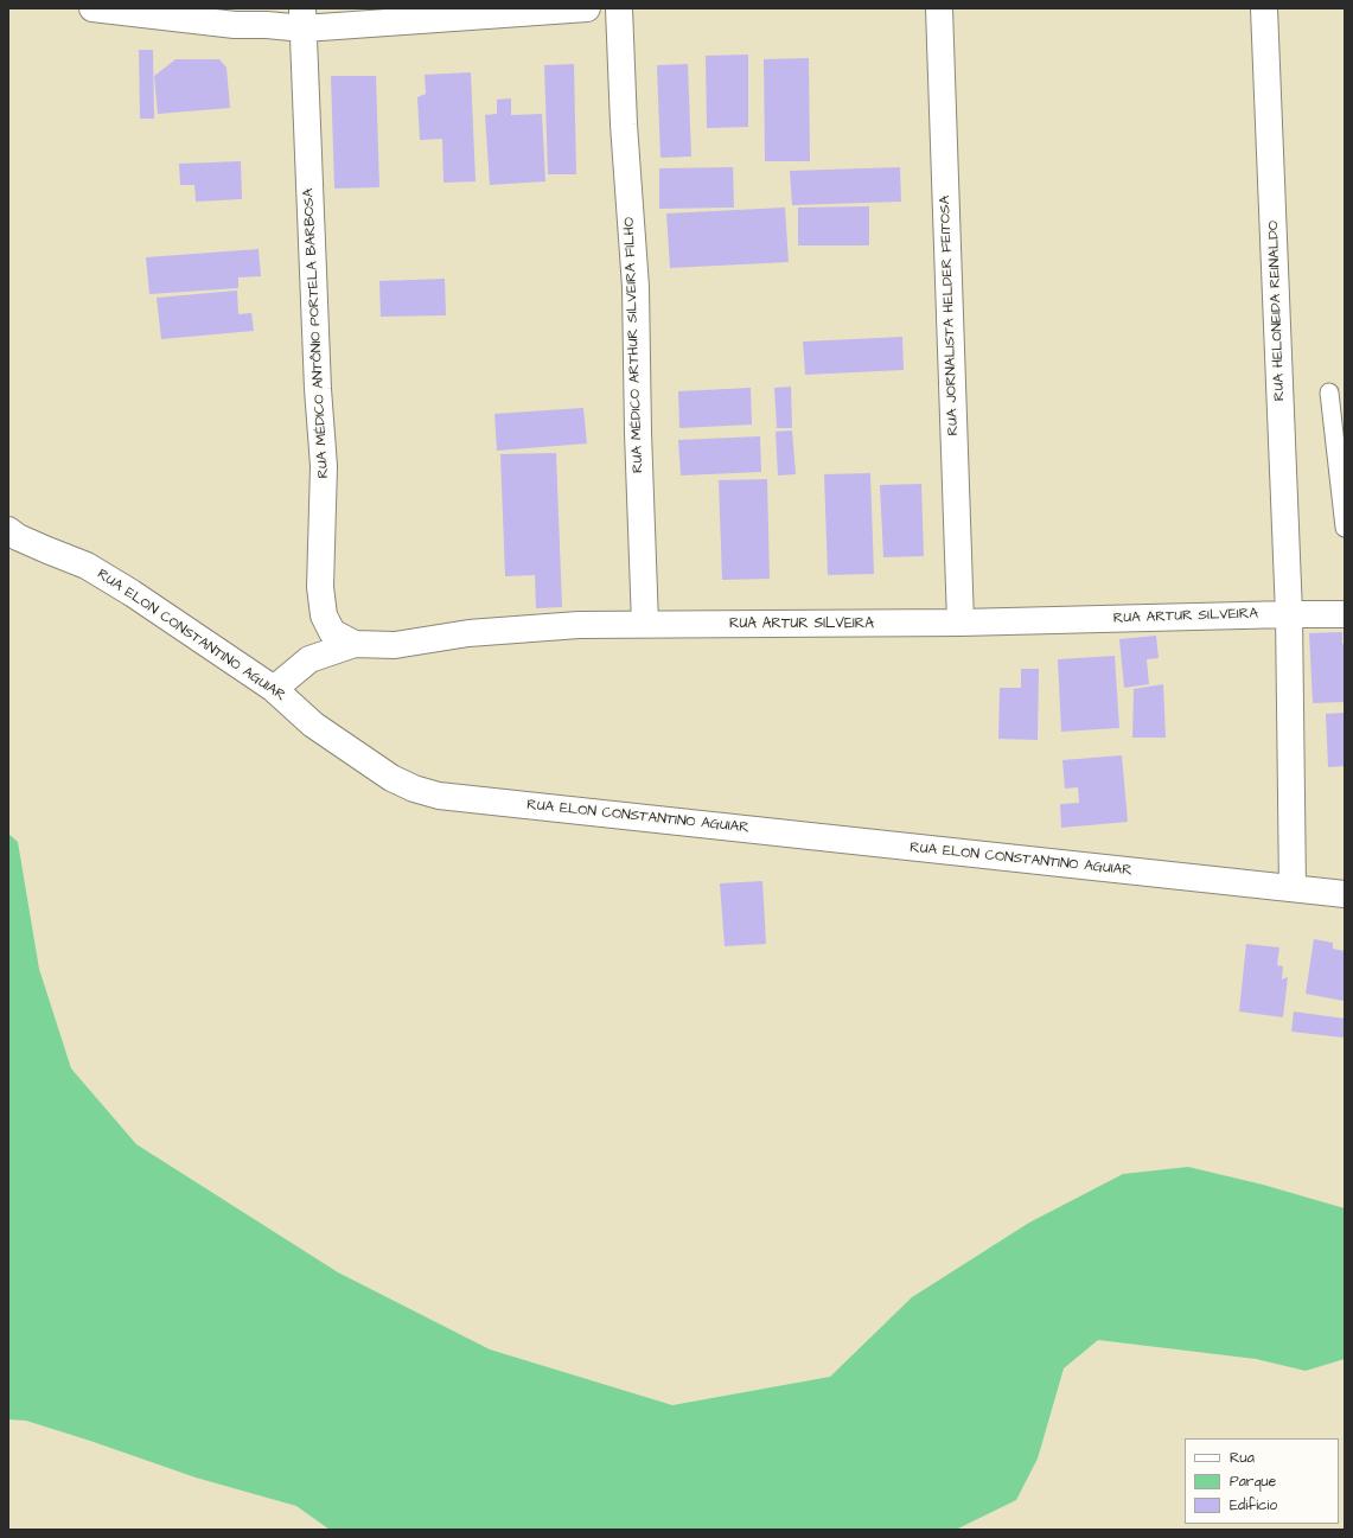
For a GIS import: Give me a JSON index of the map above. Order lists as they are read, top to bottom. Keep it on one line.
{"streets":{"street":["RUA HELONEIDA REINALDO","RUA JORNALISTA HELDER FEITOSA","RUA MÉDICO ANTÔNIO PORTELA BARBOSA","RUA MÉDICO ARTHUR SILVEIRA FILHO","RUA ARTUR SILVEIRA","RUA ELON CONSTANTINO AGUIAR"]},"crossings":[["RUA HELONEIDA REINALDO","RUA ARTUR SILVEIRA"],["RUA HELONEIDA REINALDO","RUA ELON CONSTANTINO AGUIAR"],["RUA JORNALISTA HELDER FEITOSA","RUA ARTUR SILVEIRA"],["RUA MÉDICO ANTÔNIO PORTELA BARBOSA","RUA ARTUR SILVEIRA"],["RUA MÉDICO ARTHUR SILVEIRA FILHO","RUA ARTUR SILVEIRA"],["RUA ARTUR SILVEIRA","RUA ELON CONSTANTINO AGUIAR"]],"legend":["Rua","Parque","Edifício"]}
